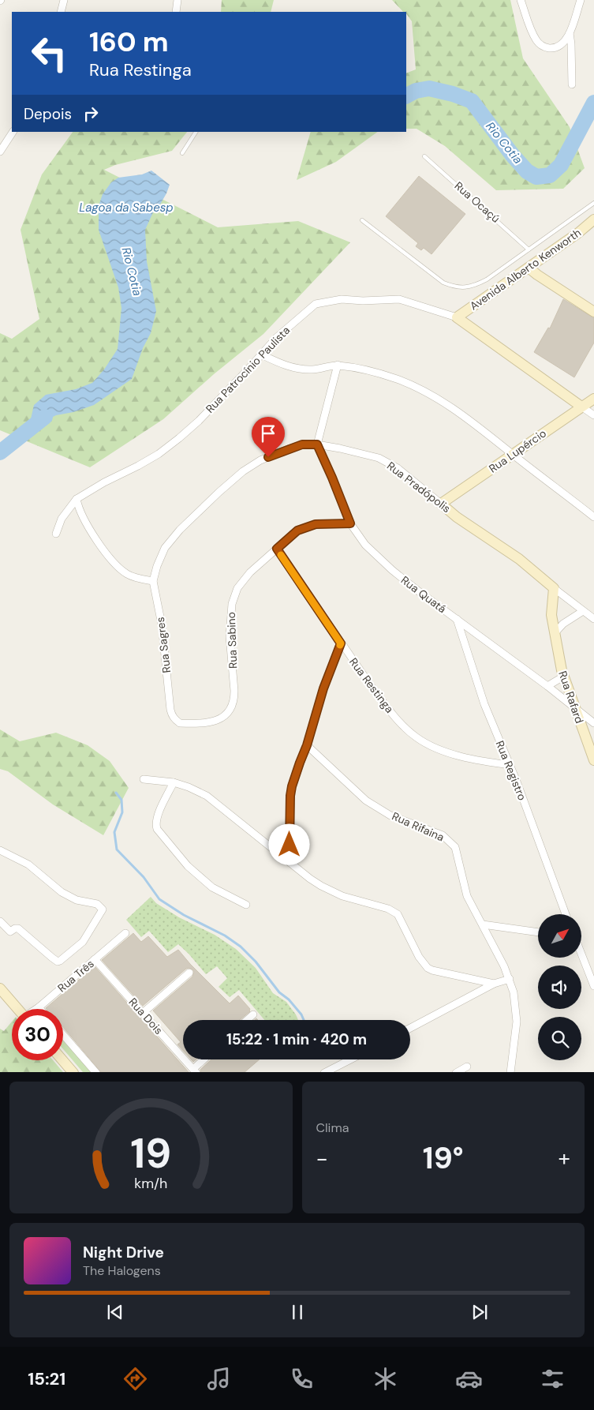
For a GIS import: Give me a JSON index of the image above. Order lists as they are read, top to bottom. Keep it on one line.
{"streets":{"street":["Avenida Alberto Kenworth","Rua Patrocínio Paulista","Rua Lupércio","Rua Pradópolis","Rua Quatá","Rua Sabino","Rua Sagres","Rua Restinga","Rua Rafard","Rua Registro","Rua Rifaina","Rua Três","Rua Dois"],"lane":["Rua Ocaçú"]},"crossings":[["Avenida Alberto Kenworth","Rua Patrocínio Paulista"],["Rua Patrocínio Paulista","Rua Lupércio"],["Rua Lupércio","Rua Pradópolis"],["Rua Pradópolis","Rua Quatá"],["Rua Pradópolis","Rua Sagres"],["Rua Pradópolis","Rua Rafard"],["Rua Quatá","Rua Sabino"],["Rua Quatá","Rua Rafard"],["Rua Quatá","Rua Registro"],["Rua Sabino","Rua Sagres"],["Rua Sabino","Rua Restinga"],["Rua Restinga","Rua Registro"],["Rua Três","Rua Dois"]],"water":["Rio Cotia","Lagoa da Sabesp"],"north":"top right","page":{"turn":["160 m","Rua Restinga"],"then":"Depois","limit":"30","trip":"15:22 · 1 min · 420 m","tile":"Clima","heat":["−","19°","+"],"song":["Night Drive","The Halogens"],"tabs":"15:21","gauge":["19","km/h"]}}
